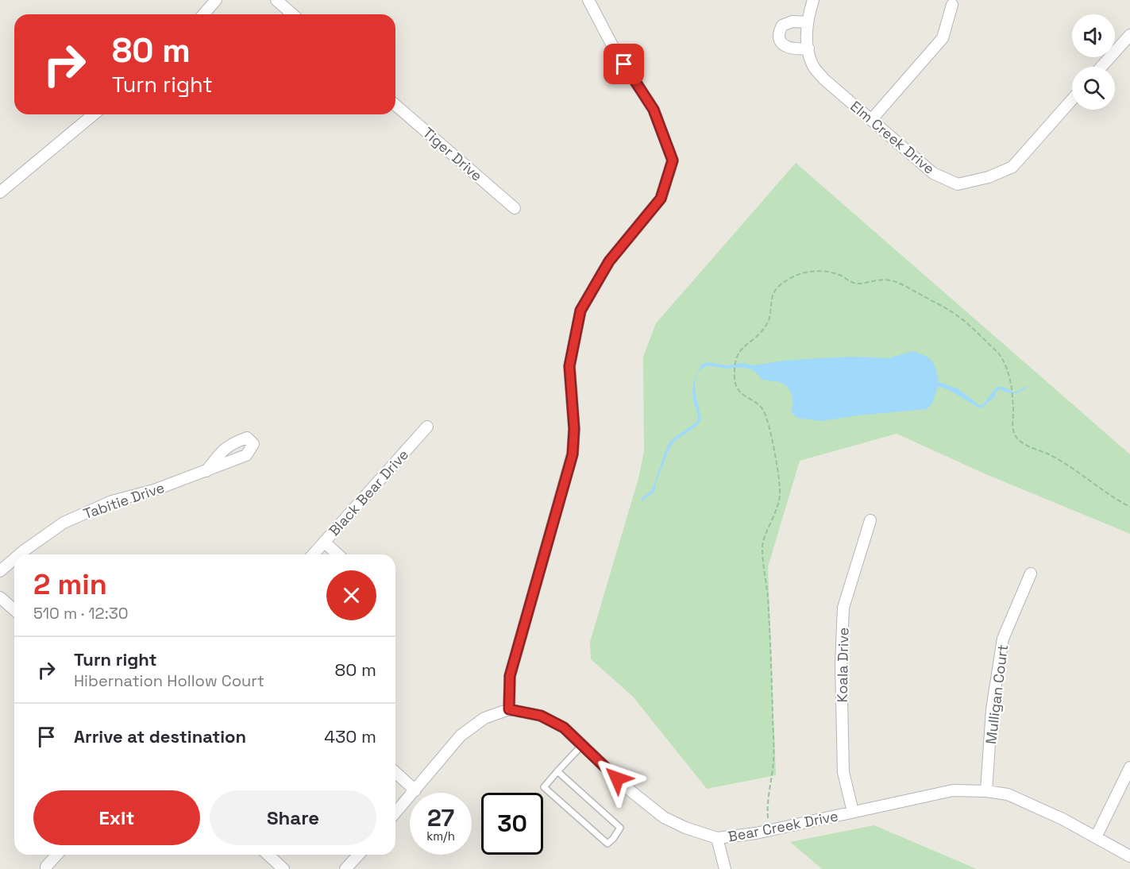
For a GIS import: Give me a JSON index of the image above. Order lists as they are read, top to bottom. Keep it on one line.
{"streets":{"street":["Elm Creek Drive","Tiger Drive","Black Bear Drive","Tabitie Drive","Koala Drive","Mulligan Court","Bear Creek Drive"]},"crossings":[["Koala Drive","Bear Creek Drive"],["Mulligan Court","Bear Creek Drive"]],"page":{"turn":["80 m","Turn right"],"heading":["2 min","510 m · 12:30"],"list":[{"name":"Turn right","note":"Hibernation Hollow Court","value":"80 m"},{"name":"Arrive at destination","value":"430 m"}],"buttons":["Exit","Share"],"speed":"27 km/h","limit":"30"}}
